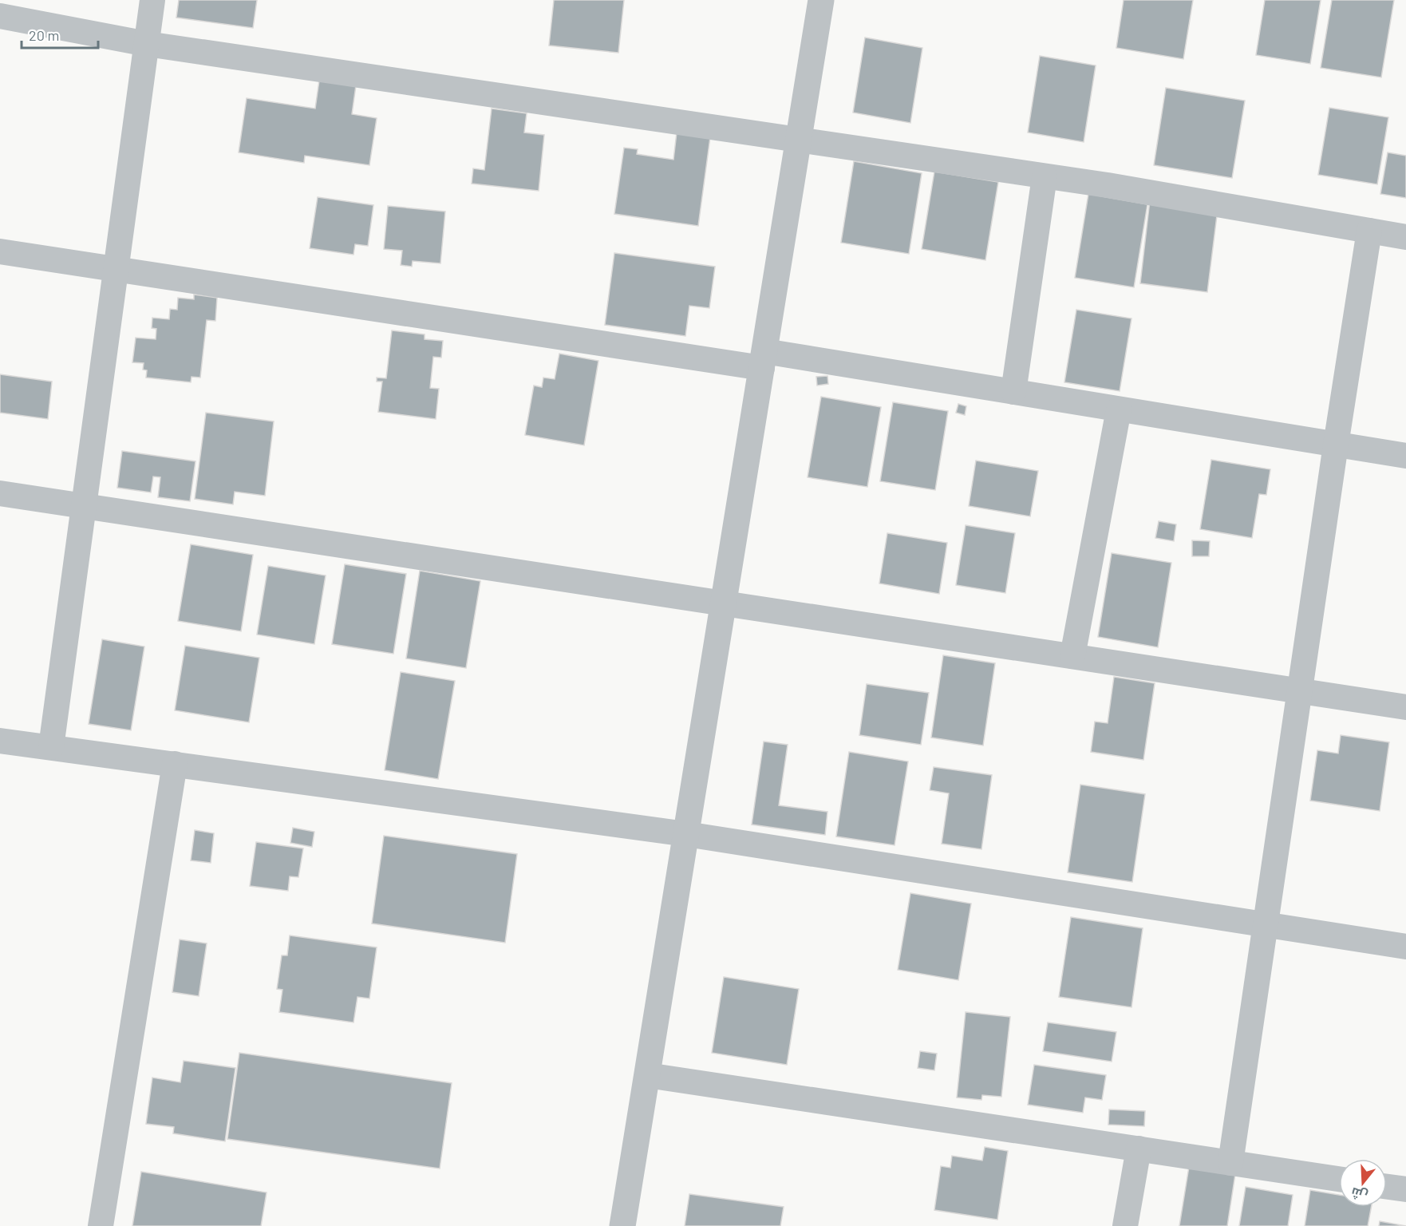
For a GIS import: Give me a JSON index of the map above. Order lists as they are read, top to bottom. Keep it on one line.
{"scale_bar":"20 m","north":"bottom"}
